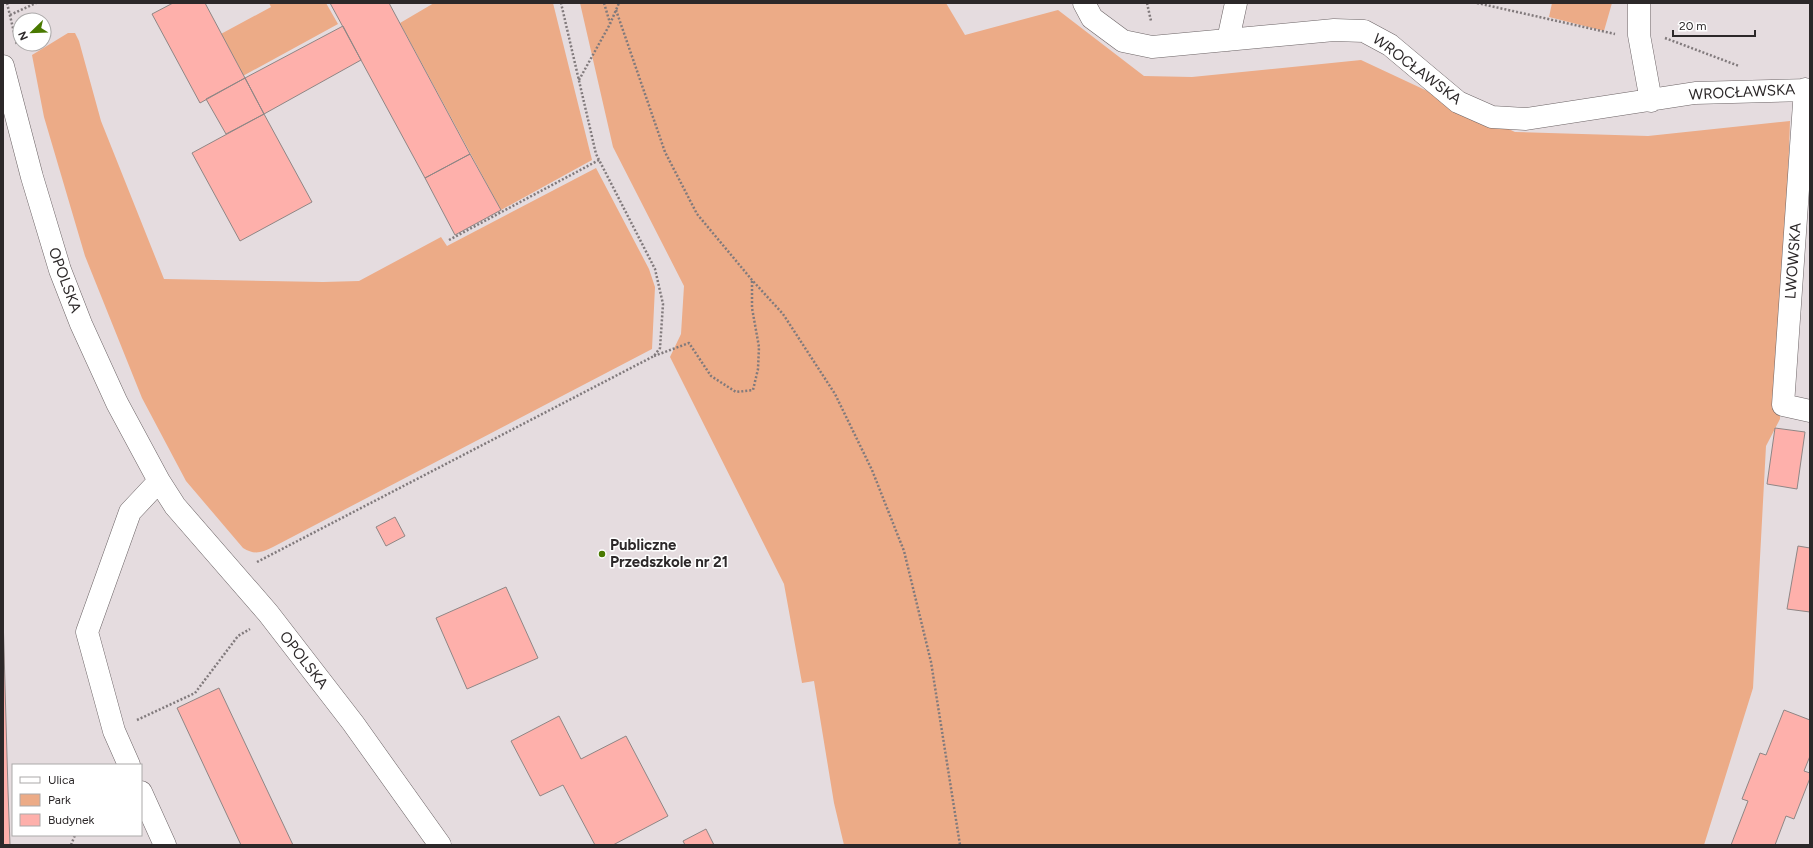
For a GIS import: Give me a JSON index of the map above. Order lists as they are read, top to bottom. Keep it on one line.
{"streets":{"street":["WROCŁAWSKA","LWOWSKA","OPOLSKA"]},"crossings":[["WROCŁAWSKA","LWOWSKA"]],"places":["Publiczne Przedszkole nr 21"],"legend":["Ulica","Park","Budynek"],"scale_bar":"20 m","north":"bottom left"}
